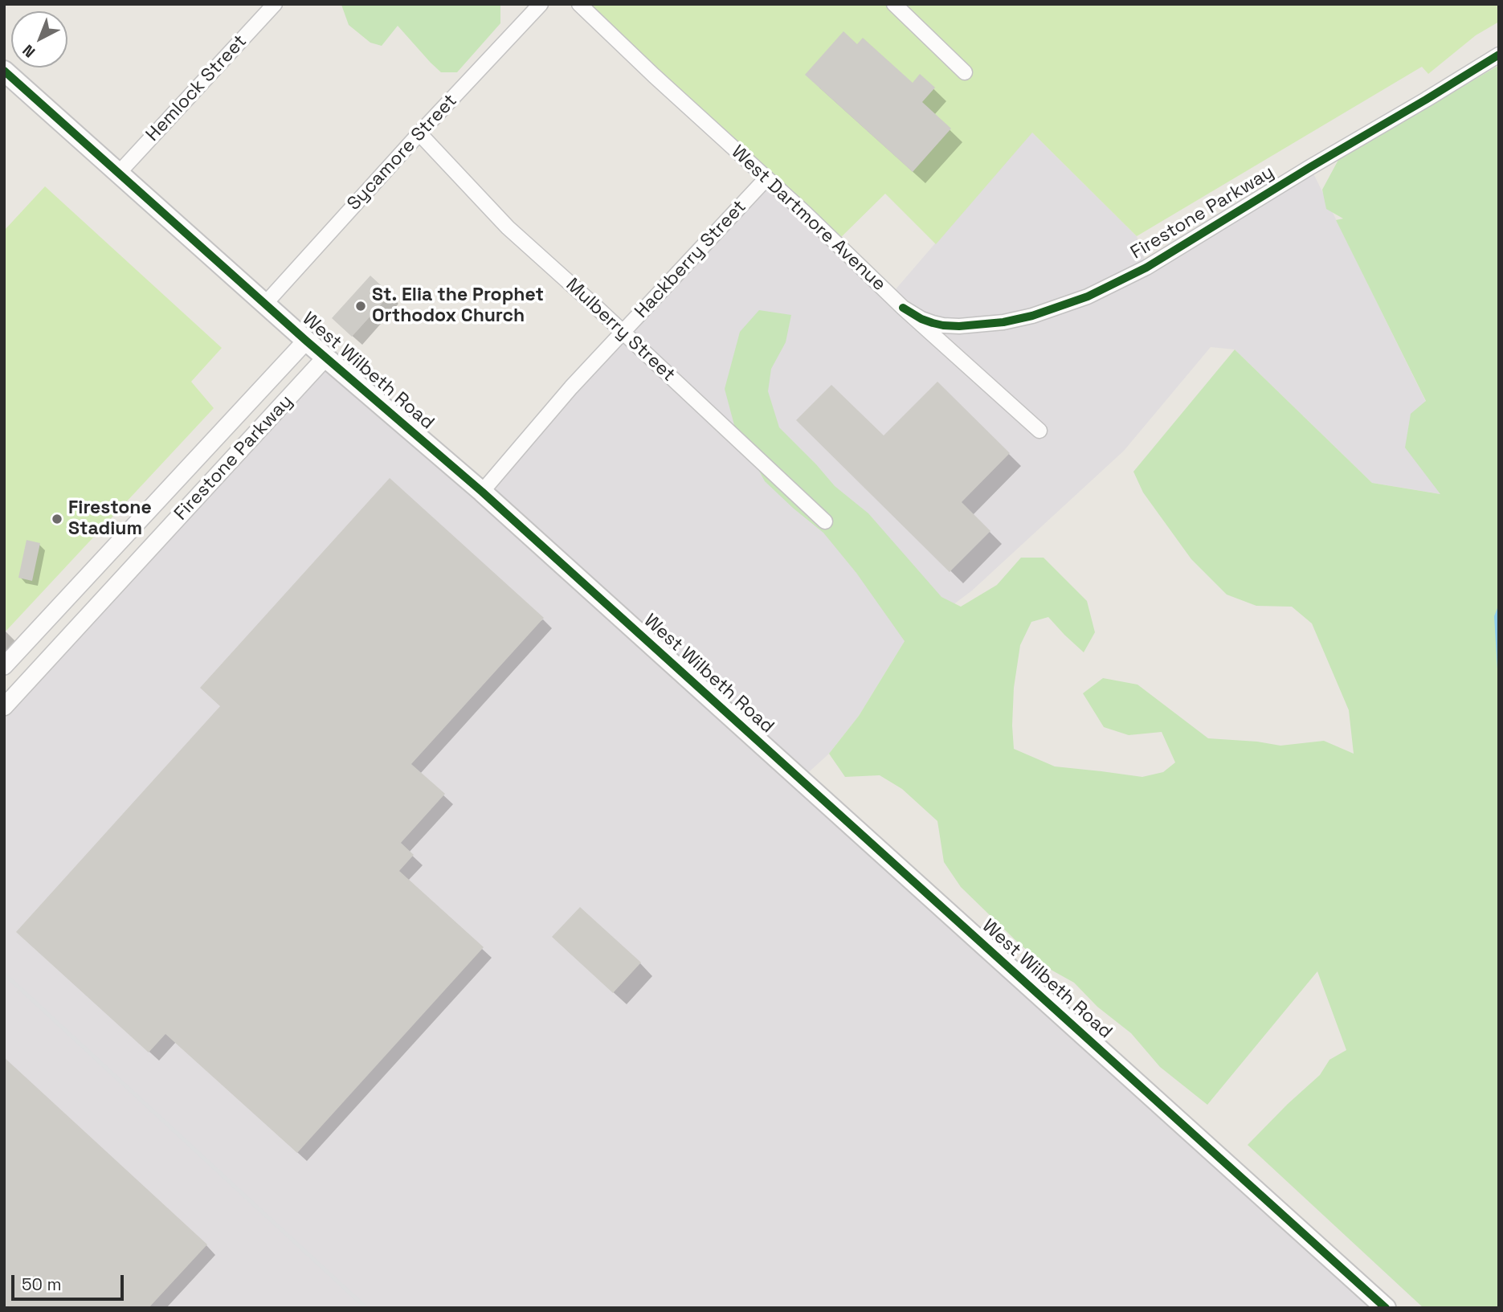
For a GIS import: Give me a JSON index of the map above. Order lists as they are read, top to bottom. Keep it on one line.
{"streets":{"main road":["West Wilbeth Road"],"street":["Hemlock Street","Sycamore Street","Firestone Parkway","West Dartmore Avenue","Hackberry Street","Mulberry Street"]},"crossings":[["Hemlock Street","West Wilbeth Road"],["Sycamore Street","Mulberry Street"],["Sycamore Street","West Wilbeth Road"],["Firestone Parkway","West Dartmore Avenue"],["Firestone Parkway","West Wilbeth Road"],["West Dartmore Avenue","Hackberry Street"],["Hackberry Street","Mulberry Street"],["Hackberry Street","West Wilbeth Road"]],"places":["St. Elia the Prophet Orthodox Church","Firestone Stadium"],"scale_bar":"50 m","north":"bottom left"}
